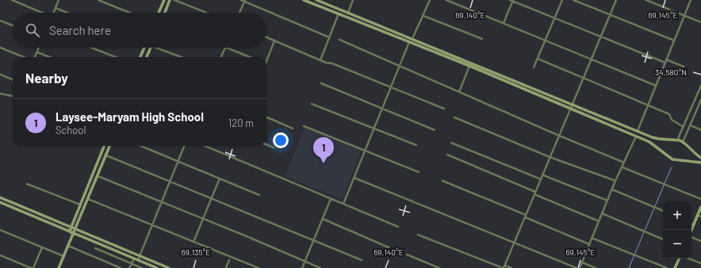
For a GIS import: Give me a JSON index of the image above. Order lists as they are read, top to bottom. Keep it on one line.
{"page":{"search":"Search here","heading":"Nearby","list":[{"mark":"1","name":"Laysee-Maryam High School","note":"School","value":"120 m"}],"pins":"1","map_buttons":["+","−"]},"coordinates":["69.140°E","69.145°E","34.580°N","69.135°E"]}
